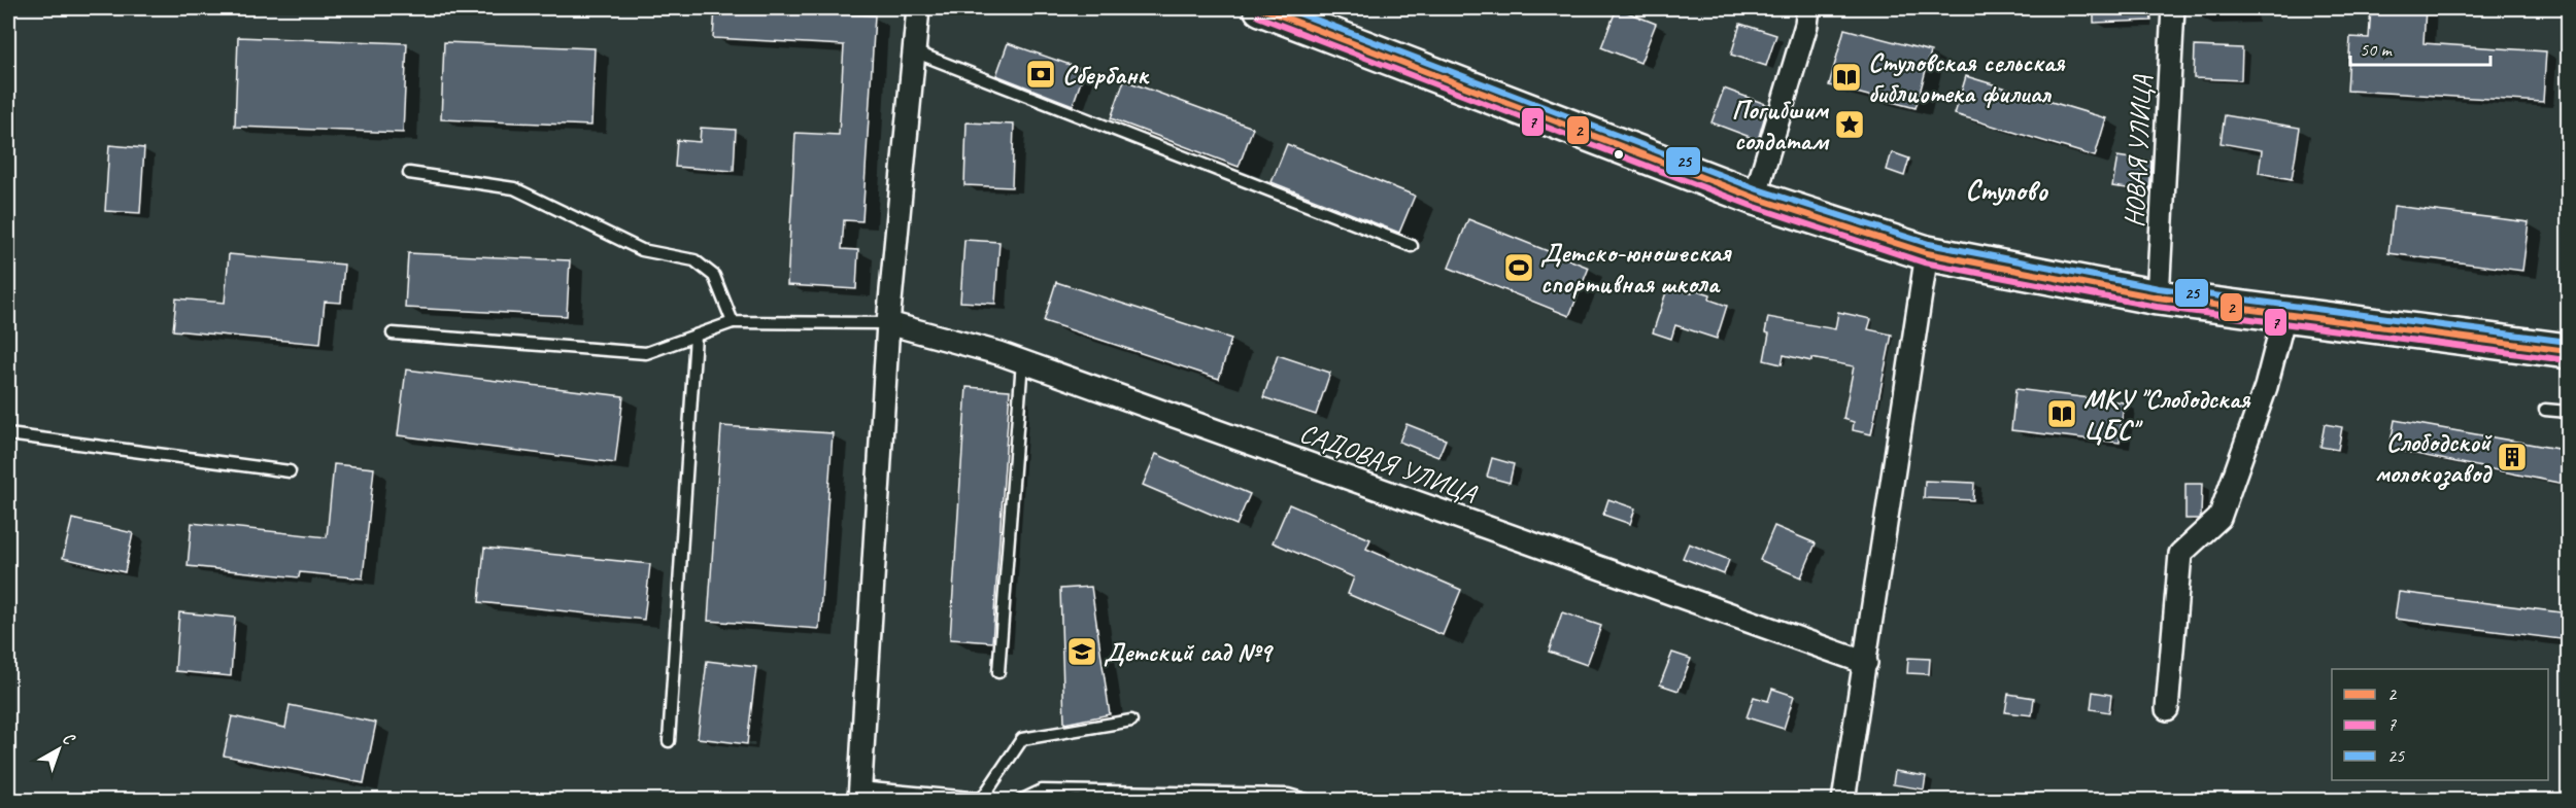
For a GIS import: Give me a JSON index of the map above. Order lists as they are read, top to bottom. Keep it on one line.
{"streets":{"street":["НОВАЯ УЛИЦА","САДОВАЯ УЛИЦА"]},"districts":["Стулово"],"places":{"bank":["Сбербанк"],"library":["Стуловская сельская библиотека филиал","МКУ \"Слободская ЦБС\""],"place":["Погибшим солдатам"],"sports":["Детско-юношеская спортивная школа"],"building":["Слободской молокозавод"],"school or university":["Детский сад №9"]},"lines":["transit line 2","transit line 25","transit line 7"],"legend":["2","7","25"],"scale_bar":"50 m","north":"top right"}
